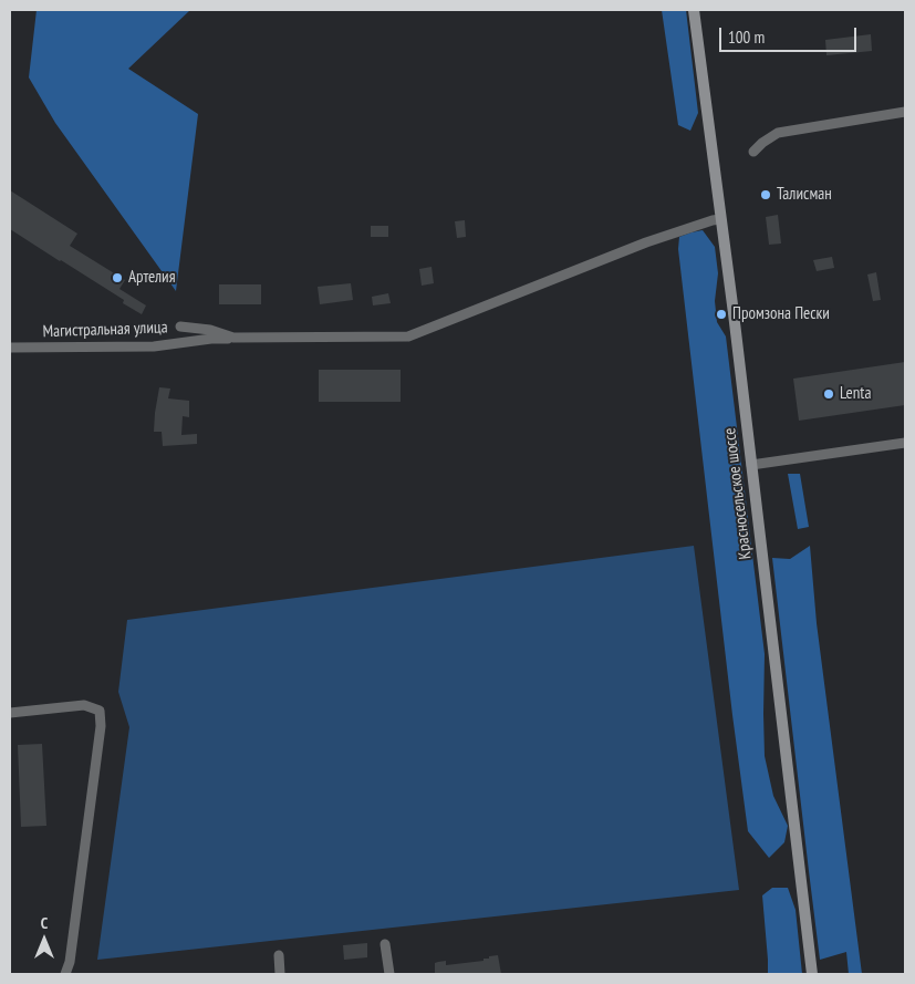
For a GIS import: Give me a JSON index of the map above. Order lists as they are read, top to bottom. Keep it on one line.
{"streets":{"main road":["Красносельское шоссе"],"street":["Магистральная улица"]},"places":["Талисман","Артелия","Промзона Пески","Lenta"],"scale_bar":"100 m","north":"top"}
